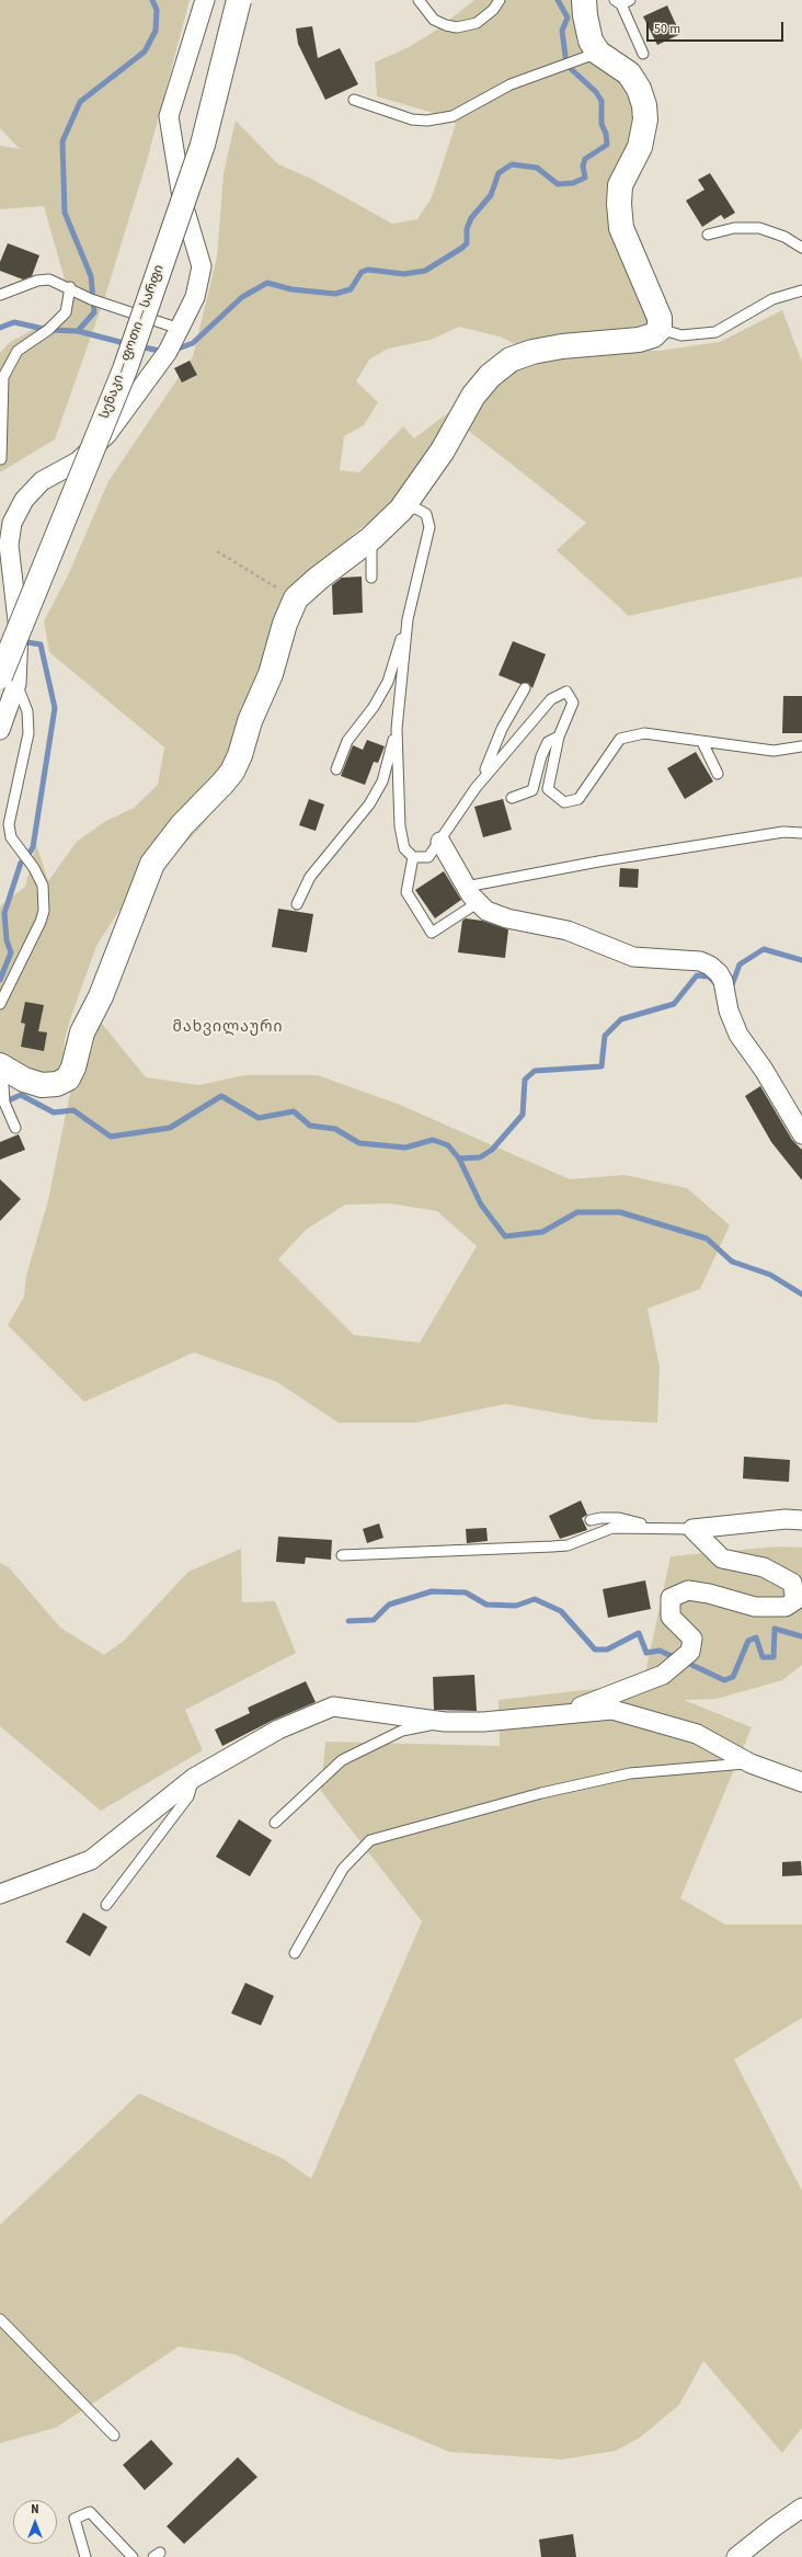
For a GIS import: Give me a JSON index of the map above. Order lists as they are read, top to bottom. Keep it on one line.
{"streets":{"main road":["სენაკი — ფოთი — სარფი"]},"districts":["მახვილაური"],"scale_bar":"50 m","north":"top"}
